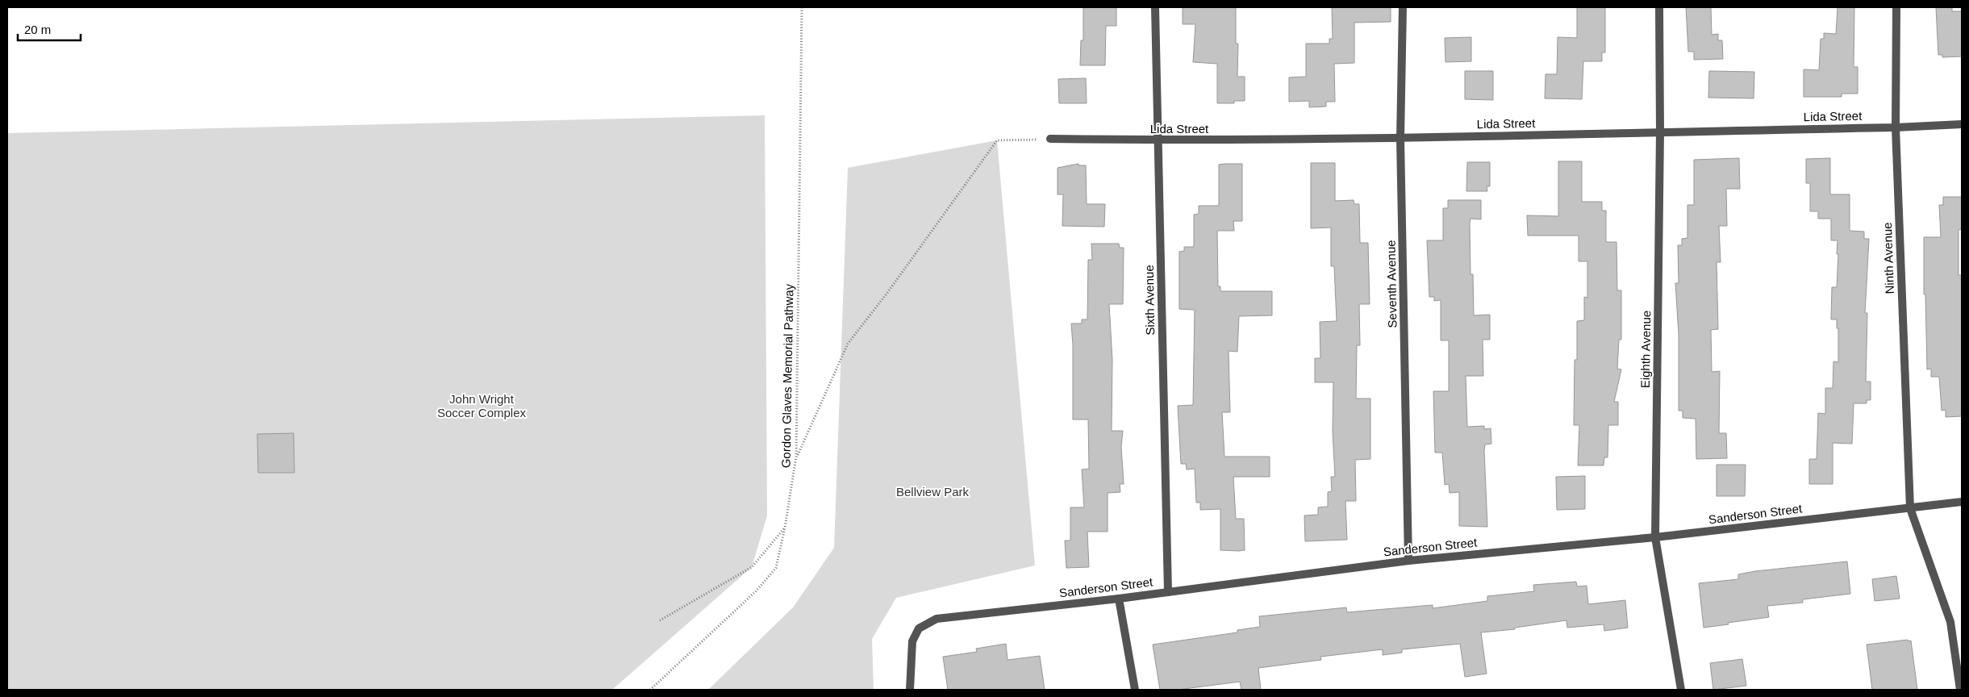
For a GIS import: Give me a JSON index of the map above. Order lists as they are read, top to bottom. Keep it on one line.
{"streets":{"street":["Lida Street","Ninth Avenue","Seventh Avenue","Sixth Avenue","Eighth Avenue","Sanderson Street"],"path":["Gordon Glaves Memorial Pathway"]},"crossings":[["Lida Street","Ninth Avenue"],["Lida Street","Seventh Avenue"],["Lida Street","Sixth Avenue"],["Lida Street","Eighth Avenue"],["Ninth Avenue","Sanderson Street"],["Seventh Avenue","Sanderson Street"],["Sixth Avenue","Sanderson Street"],["Eighth Avenue","Sanderson Street"]],"parks":["John Wright Soccer Complex","Bellview Park"],"scale_bar":"20 m"}
